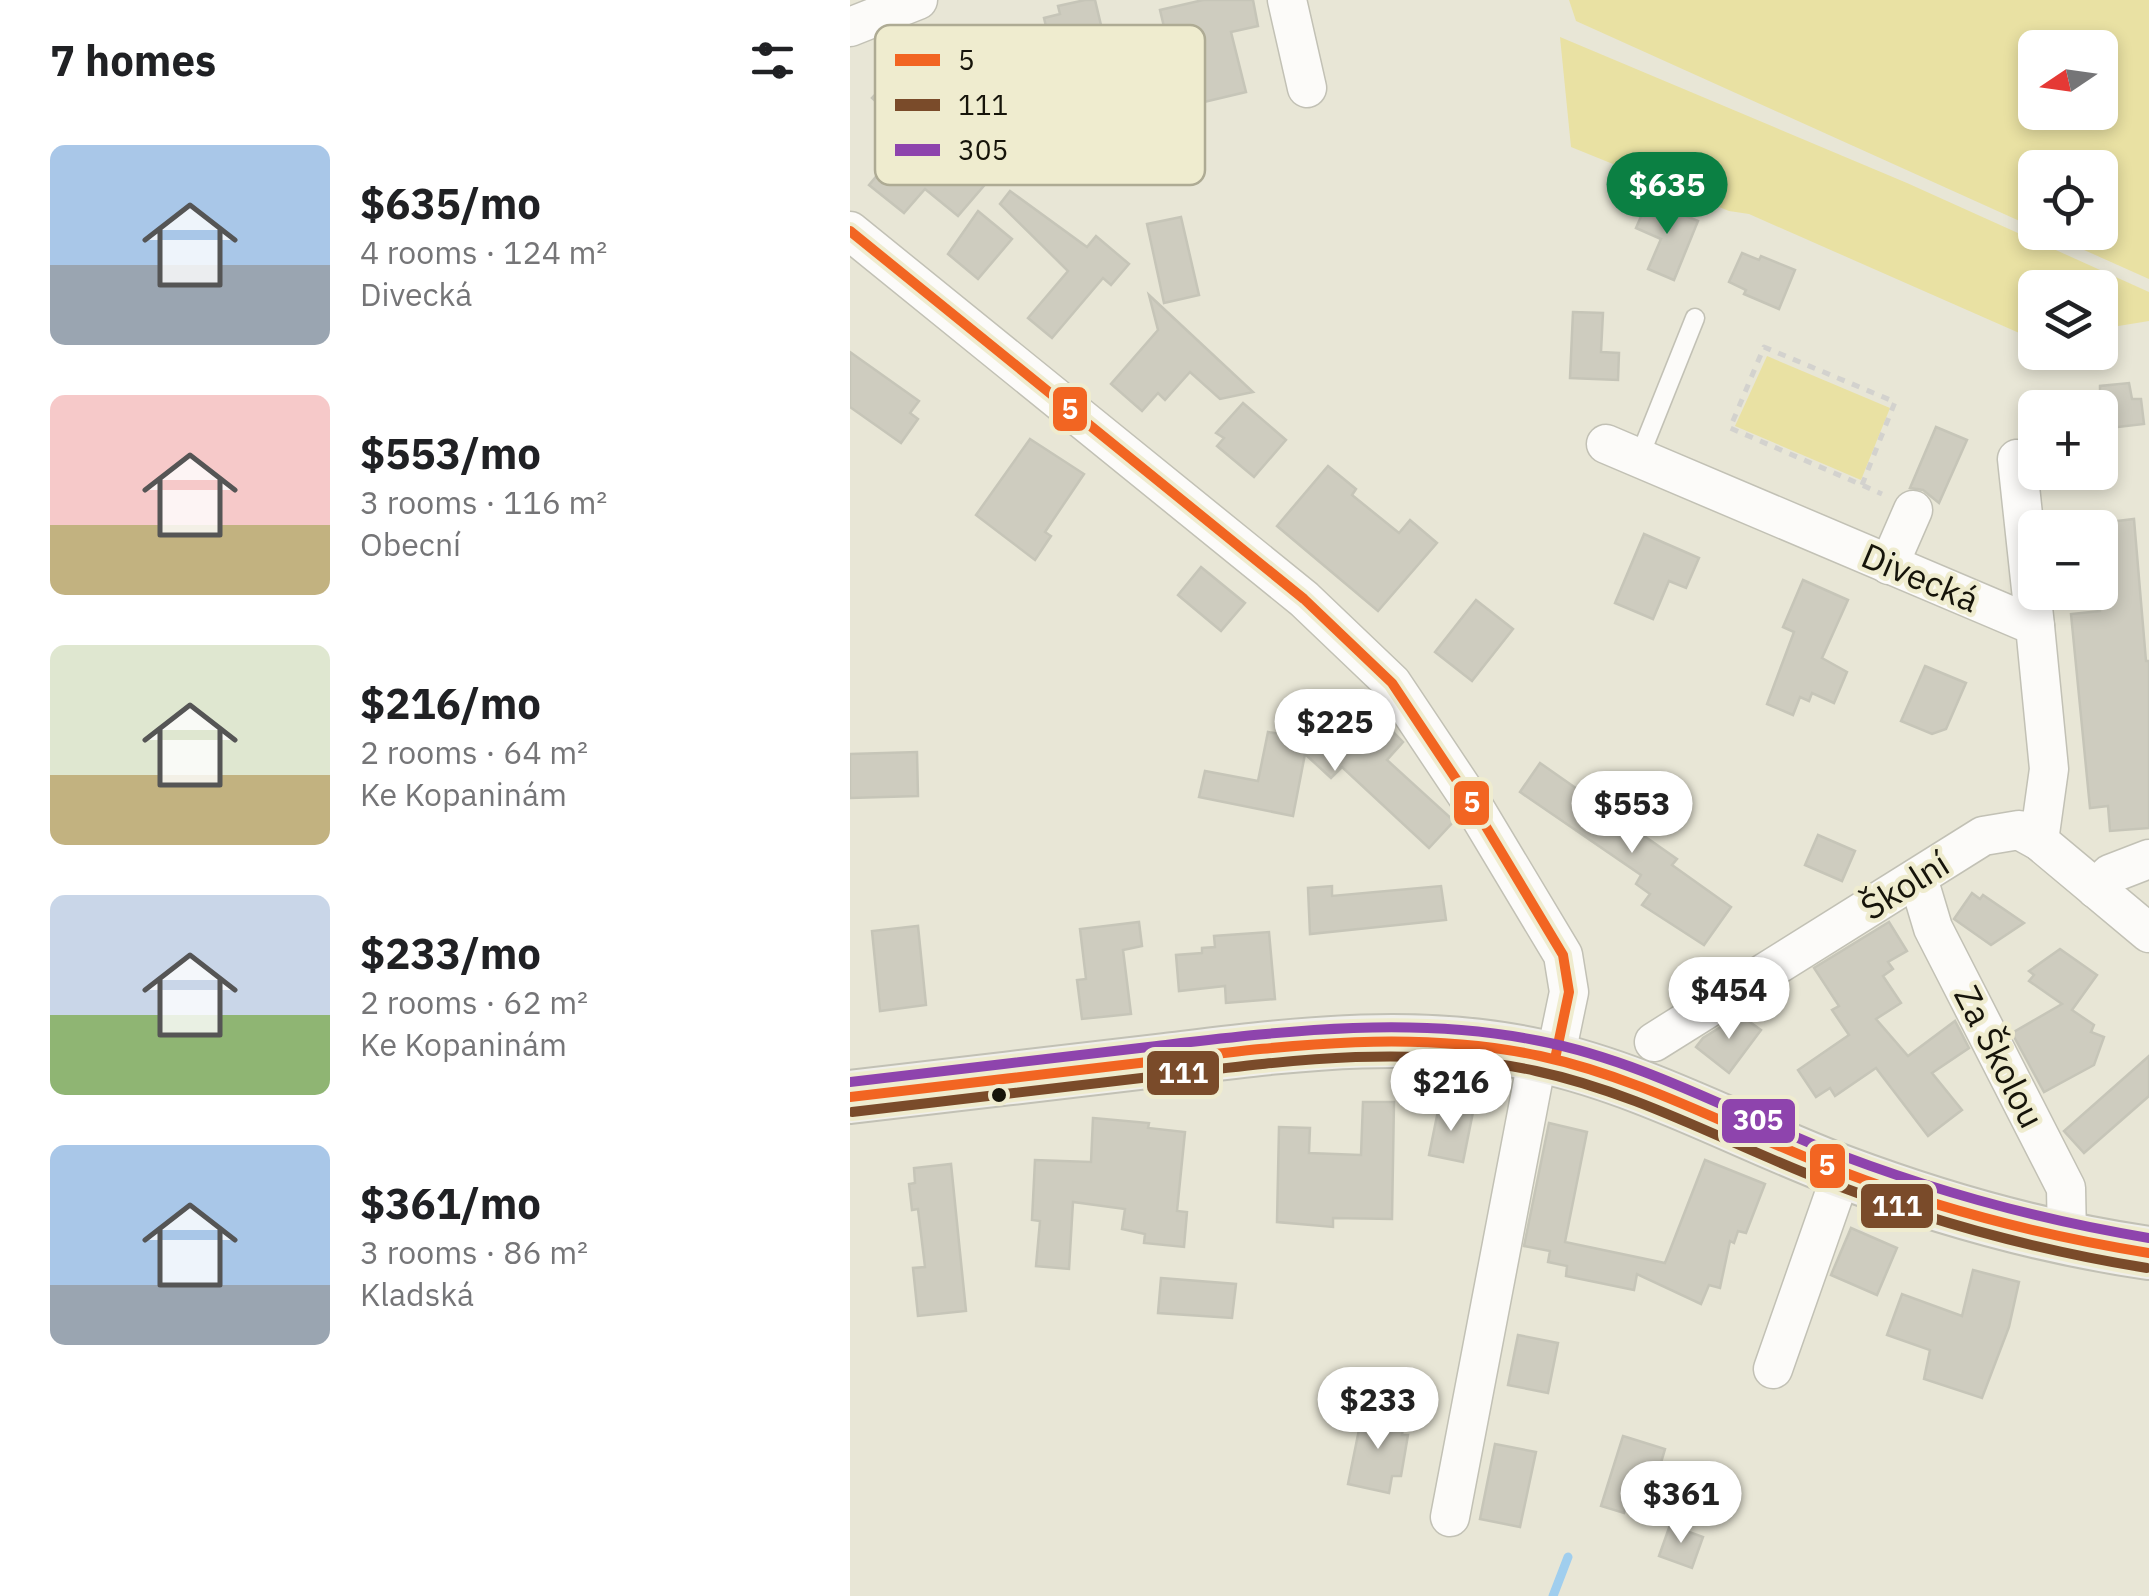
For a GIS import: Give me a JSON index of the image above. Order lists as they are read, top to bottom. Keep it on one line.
{"streets":{"street":["Divecká","Školní","Za Školou"]},"crossings":[["Školní","Za Školou"]],"lines":["transit line 5","transit line 305","transit line 111"],"legend":["5","111","305"],"north":"left","page":{"heading":"7 homes","map_buttons":["+","−"],"list":[{"name":"$635/mo","note":"4 rooms · 124 m² · Divecká"},{"name":"$553/mo","note":"3 rooms · 116 m² · Obecní"},{"name":"$216/mo","note":"2 rooms · 64 m² · Ke Kopaninám"},{"name":"$233/mo","note":"2 rooms · 62 m² · Ke Kopaninám"},{"name":"$361/mo","note":"3 rooms · 86 m² · Kladská"}],"price":["$635","$225","$553","$454","$216","$233","$361"]}}
